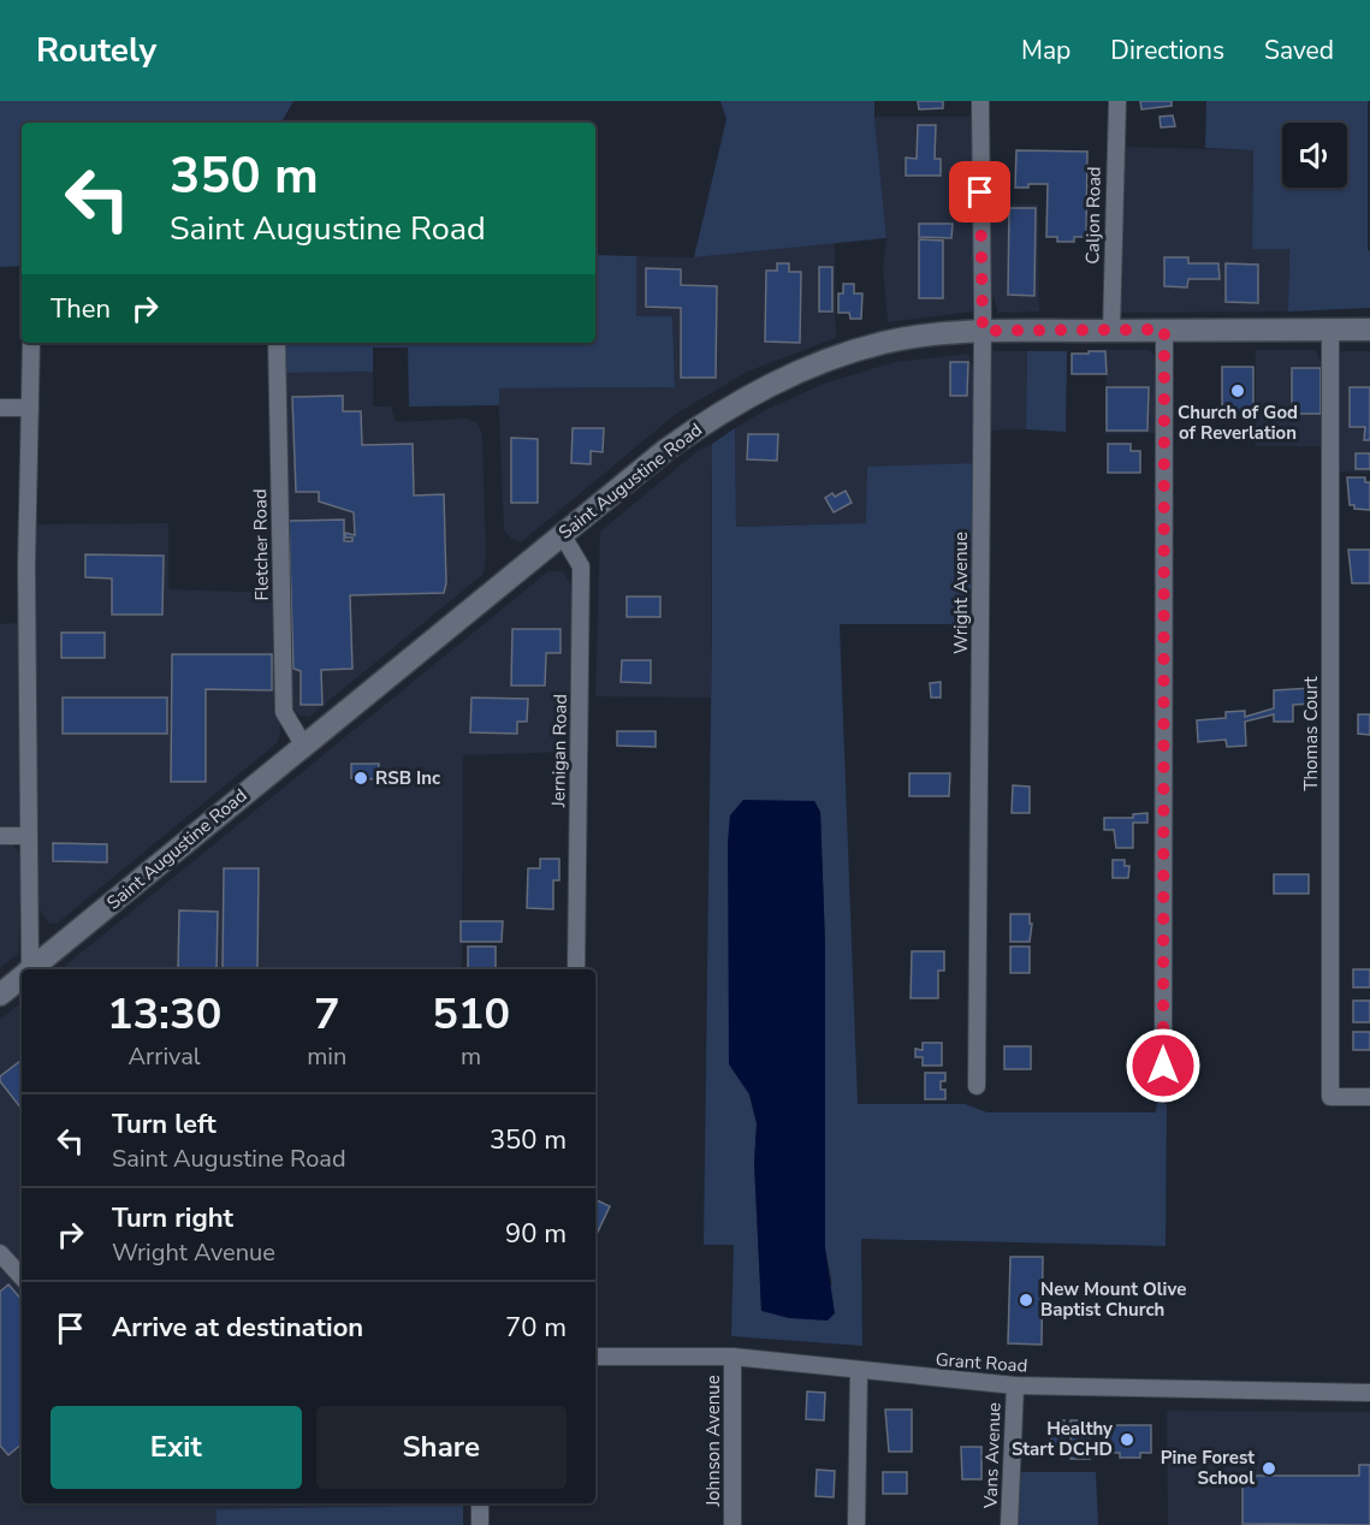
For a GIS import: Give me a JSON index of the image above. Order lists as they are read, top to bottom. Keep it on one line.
{"streets":{"main road":["Saint Augustine Road"],"street":["Caljon Road","Fletcher Road","Wright Avenue","Thomas Court","Jernigan Road","Grant Road","Johnson Avenue","Vans Avenue"]},"crossings":[["Caljon Road","Saint Augustine Road"],["Saint Augustine Road","Fletcher Road"],["Saint Augustine Road","Wright Avenue"],["Saint Augustine Road","Thomas Court"],["Saint Augustine Road","Jernigan Road"],["Grant Road","Johnson Avenue"],["Grant Road","Vans Avenue"]],"places":["Church of God of Reverlation","RSB Inc","New Mount Olive Baptist Church","Healthy Start DCHD","Pine Forest School"],"page":{"header":"Routely","nav":["Map","Directions","Saved"],"turn":["350 m","Saint Augustine Road"],"then":"Then","eta":["13:30","Arrival","7","min","510","m"],"list":[{"name":"Turn left","note":"Saint Augustine Road","value":"350 m"},{"name":"Turn right","note":"Wright Avenue","value":"90 m"},{"name":"Arrive at destination","value":"70 m"}],"buttons":["Exit","Share"]}}
